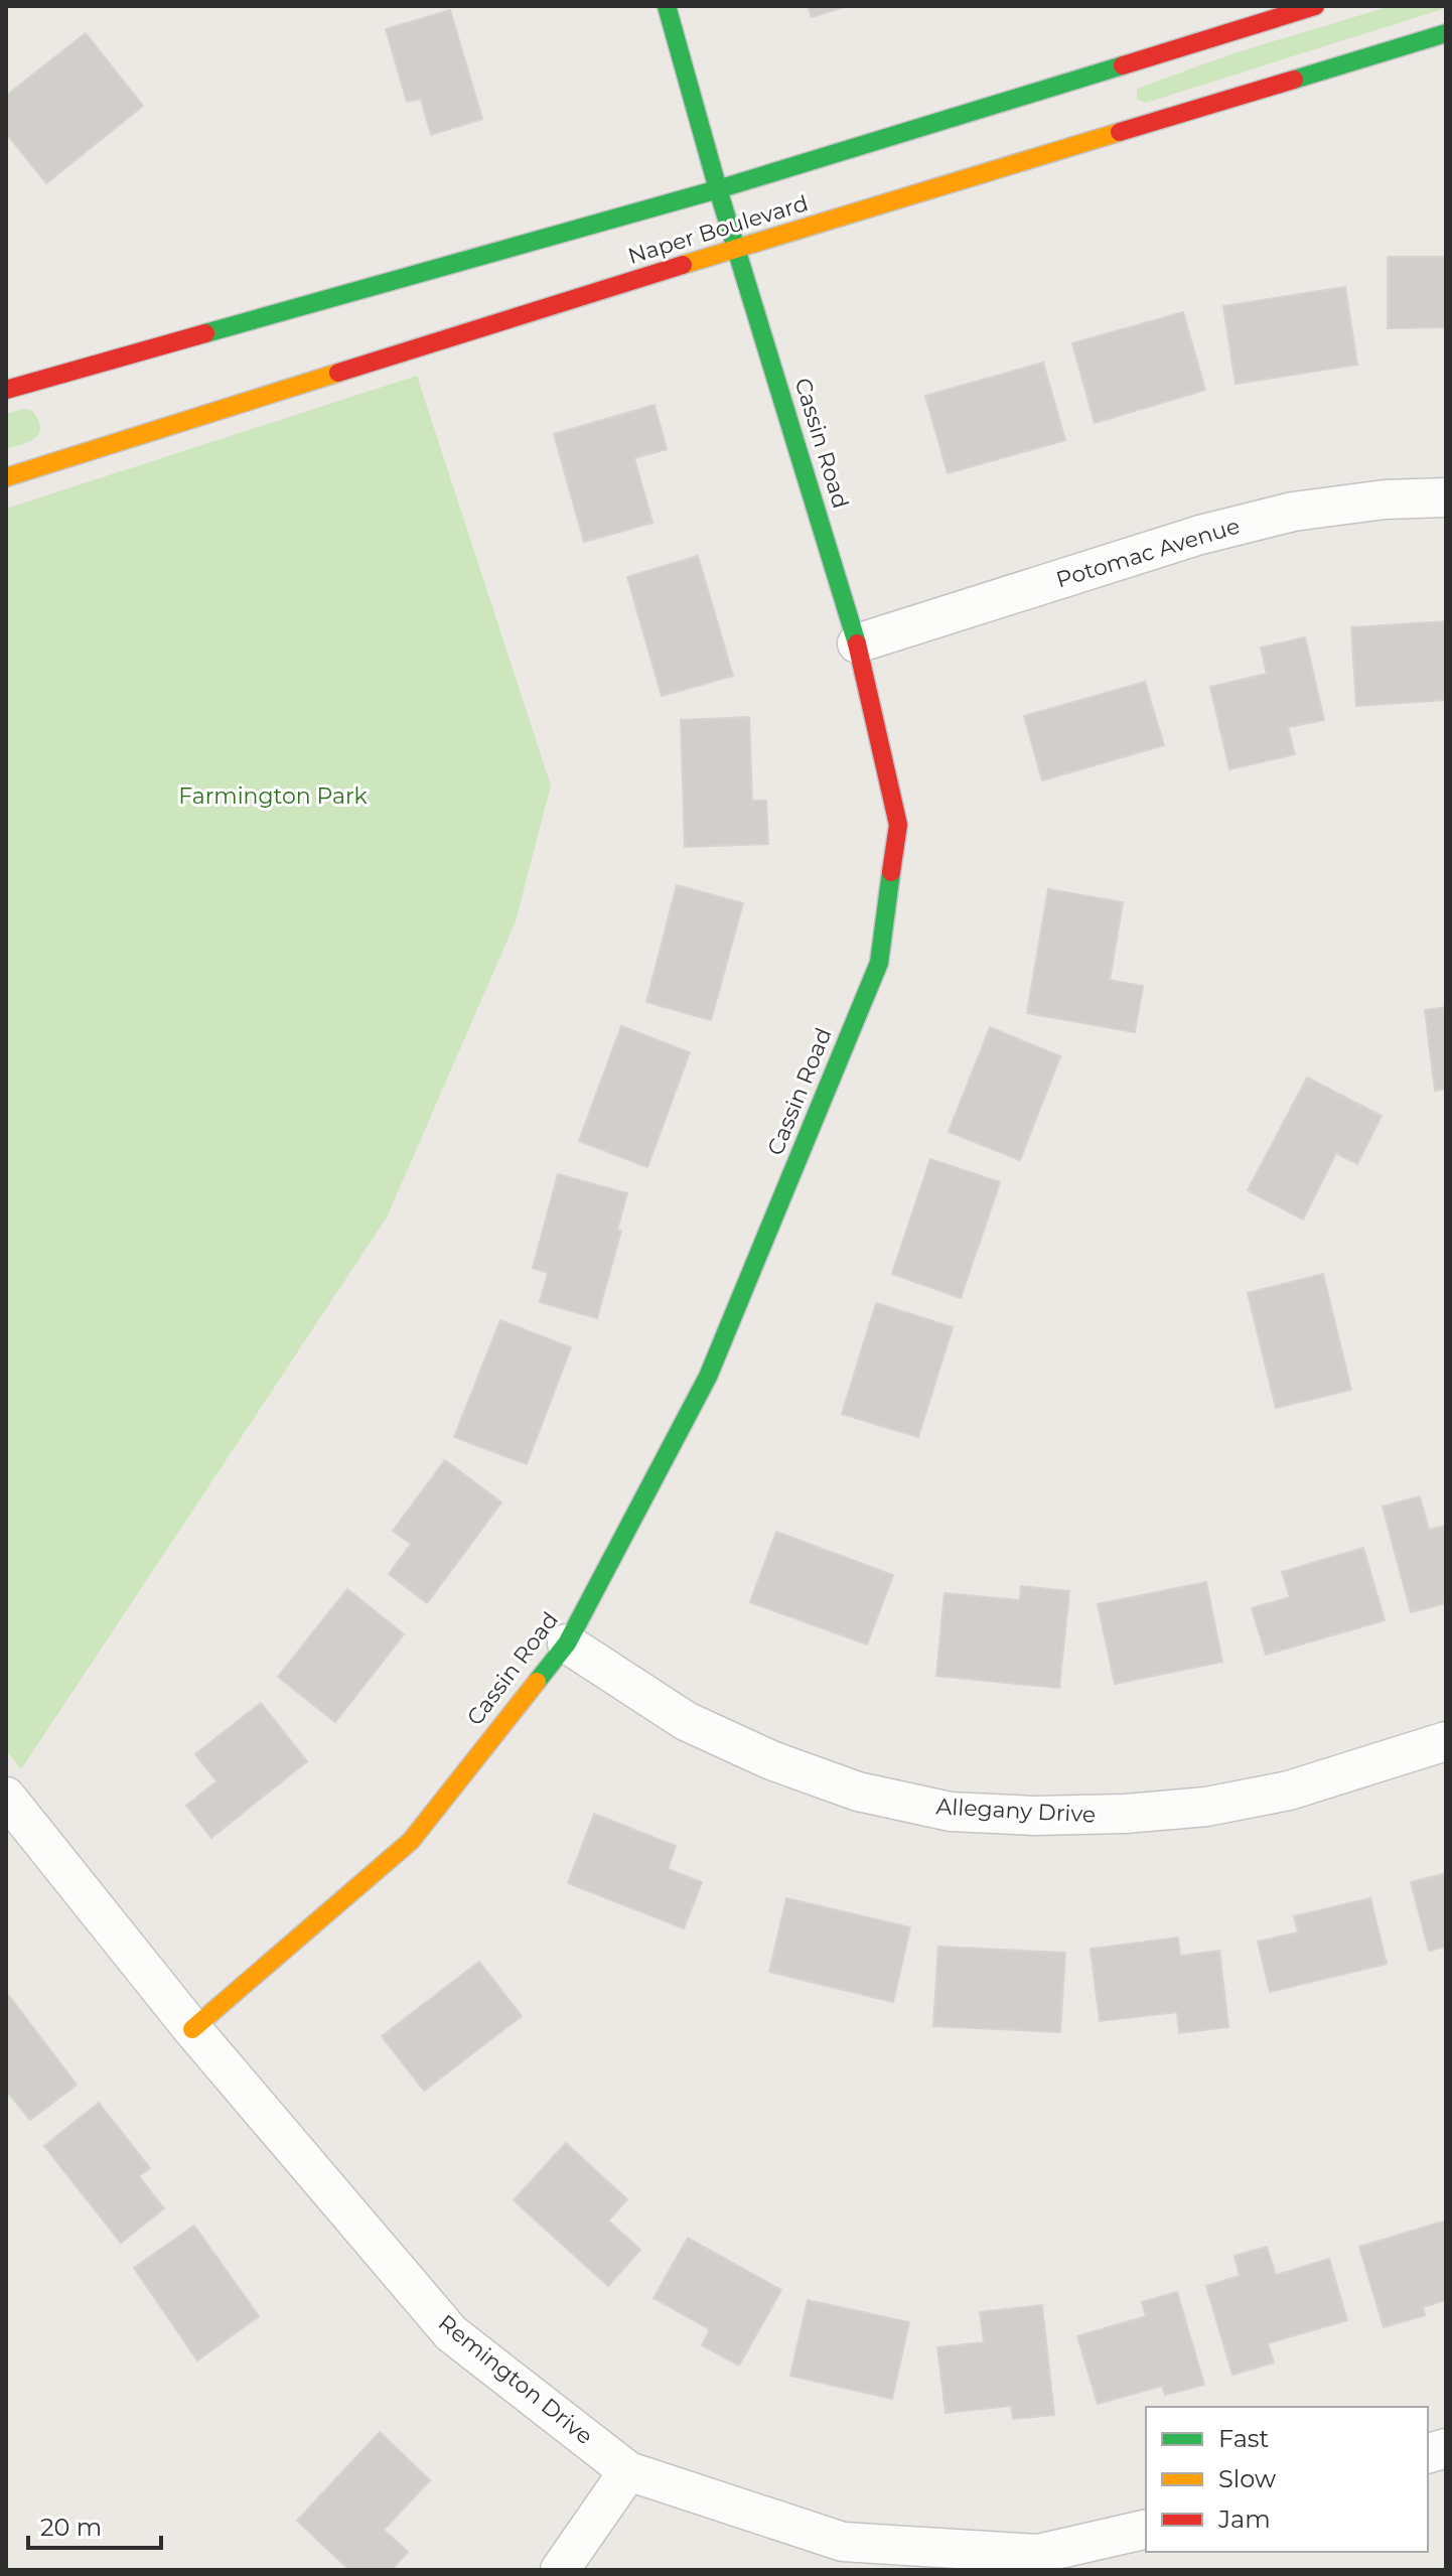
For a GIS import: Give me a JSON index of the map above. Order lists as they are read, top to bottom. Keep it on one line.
{"streets":{"main road":["Naper Boulevard","Cassin Road"],"street":["Potomac Avenue","Allegany Drive","Remington Drive"]},"crossings":[["Naper Boulevard","Cassin Road"],["Cassin Road","Potomac Avenue"],["Cassin Road","Allegany Drive"],["Cassin Road","Remington Drive"]],"parks":["Farmington Park"],"legend":["Fast","Slow","Jam"],"scale_bar":"20 m"}
